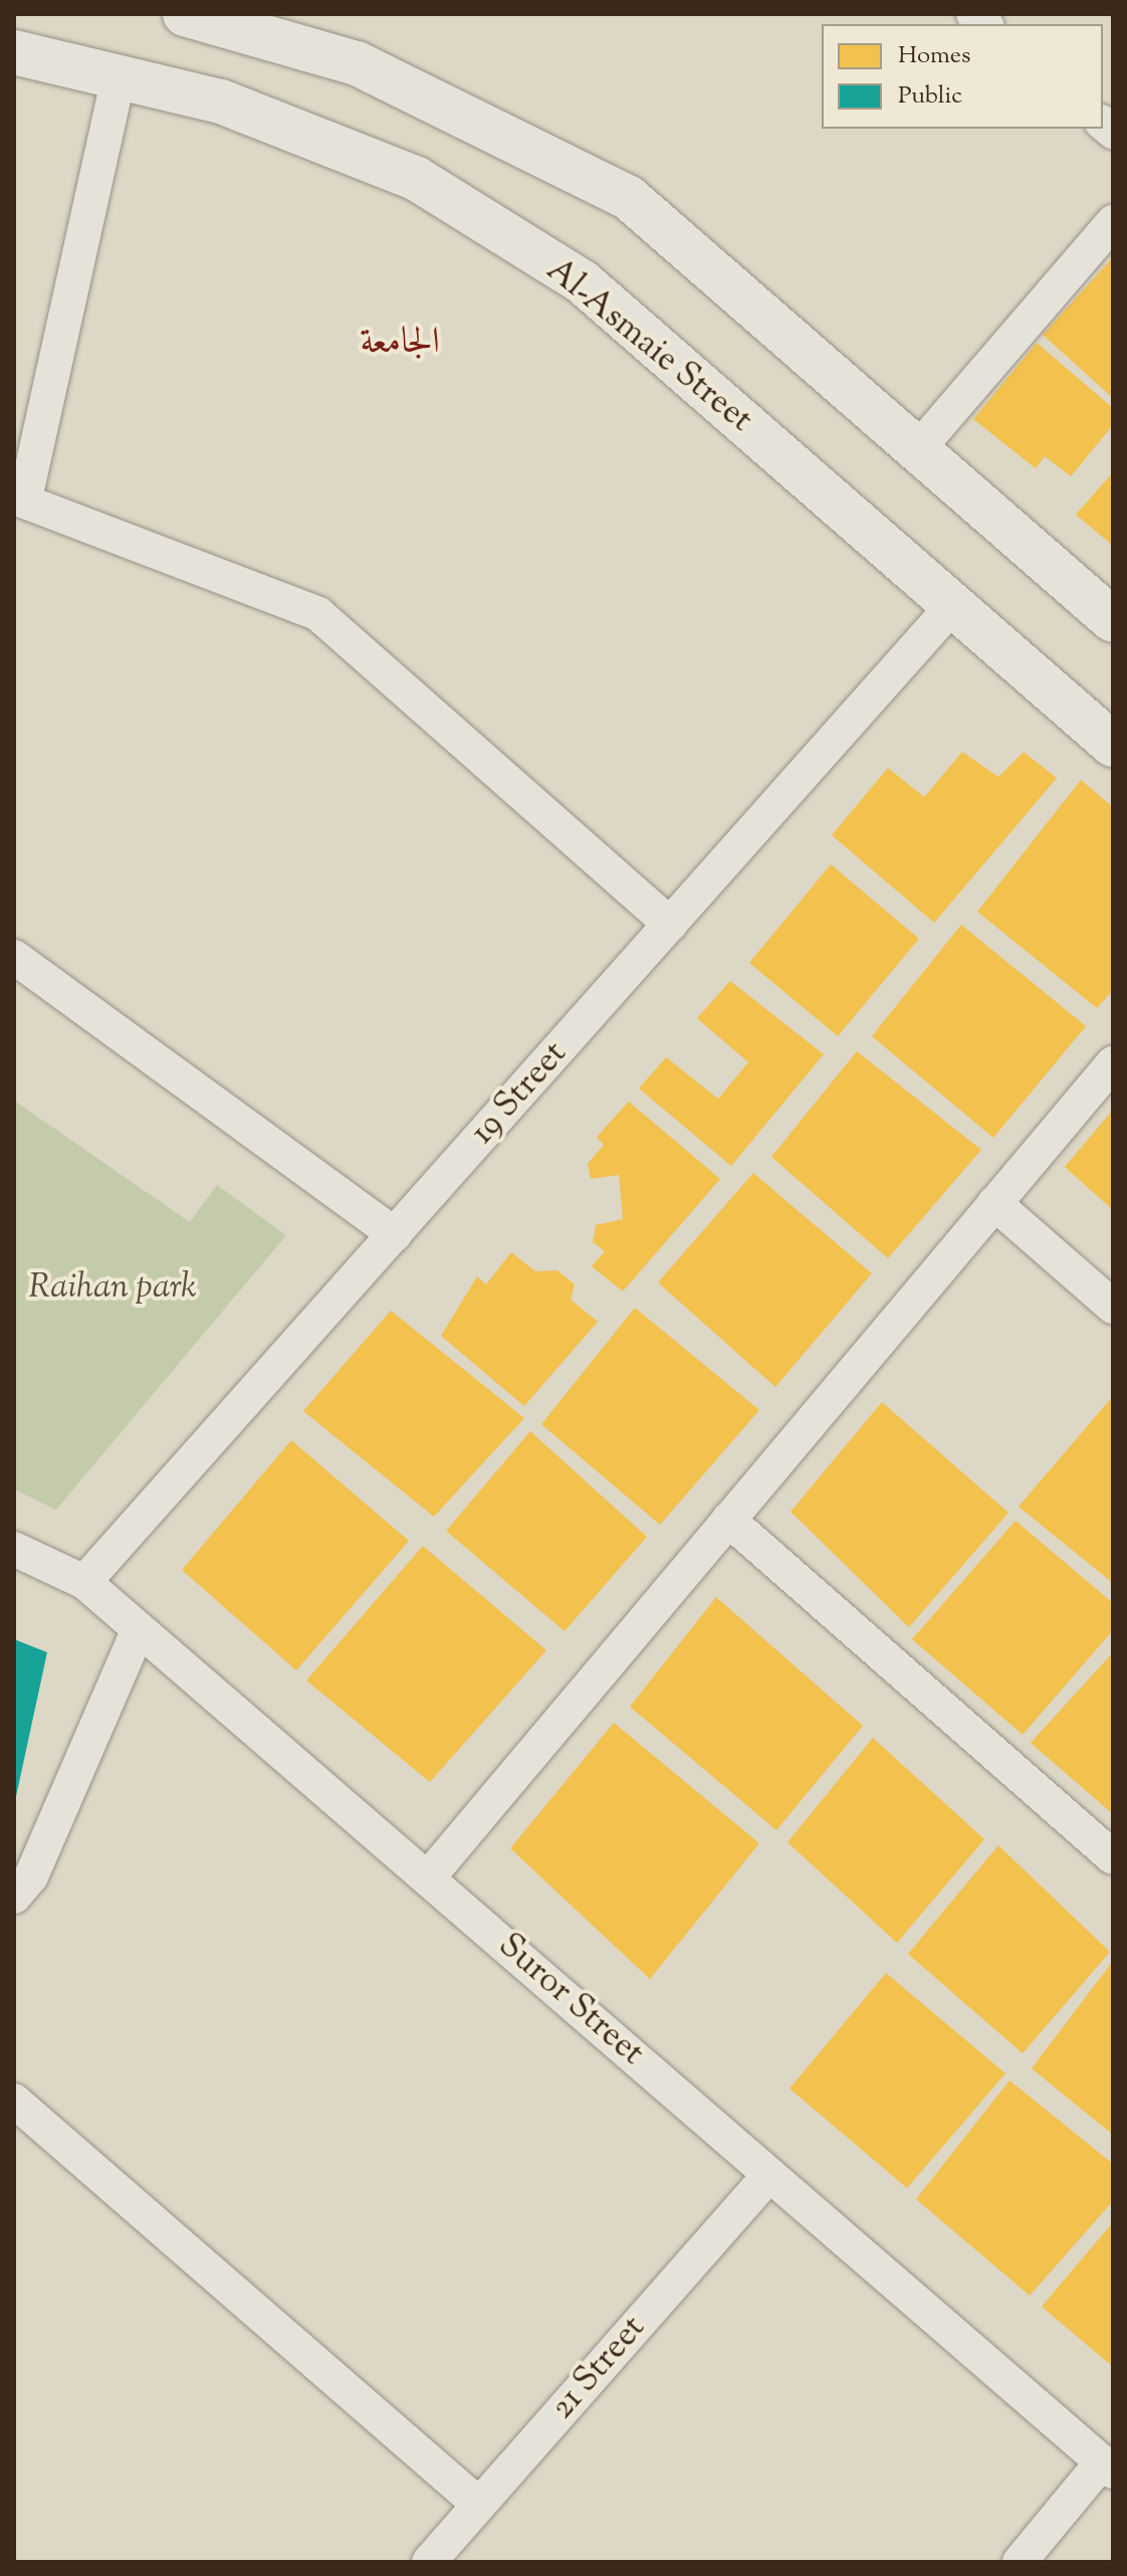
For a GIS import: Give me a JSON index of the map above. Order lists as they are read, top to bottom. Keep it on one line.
{"streets":{"street":["Al-Asmaie Street","19 Street","Suror Street","21 Street"]},"crossings":[["Al-Asmaie Street","19 Street"],["19 Street","Suror Street"],["Suror Street","21 Street"]],"districts":["الجامعة"],"parks":["Raihan park"],"legend":["Homes","Public"]}
